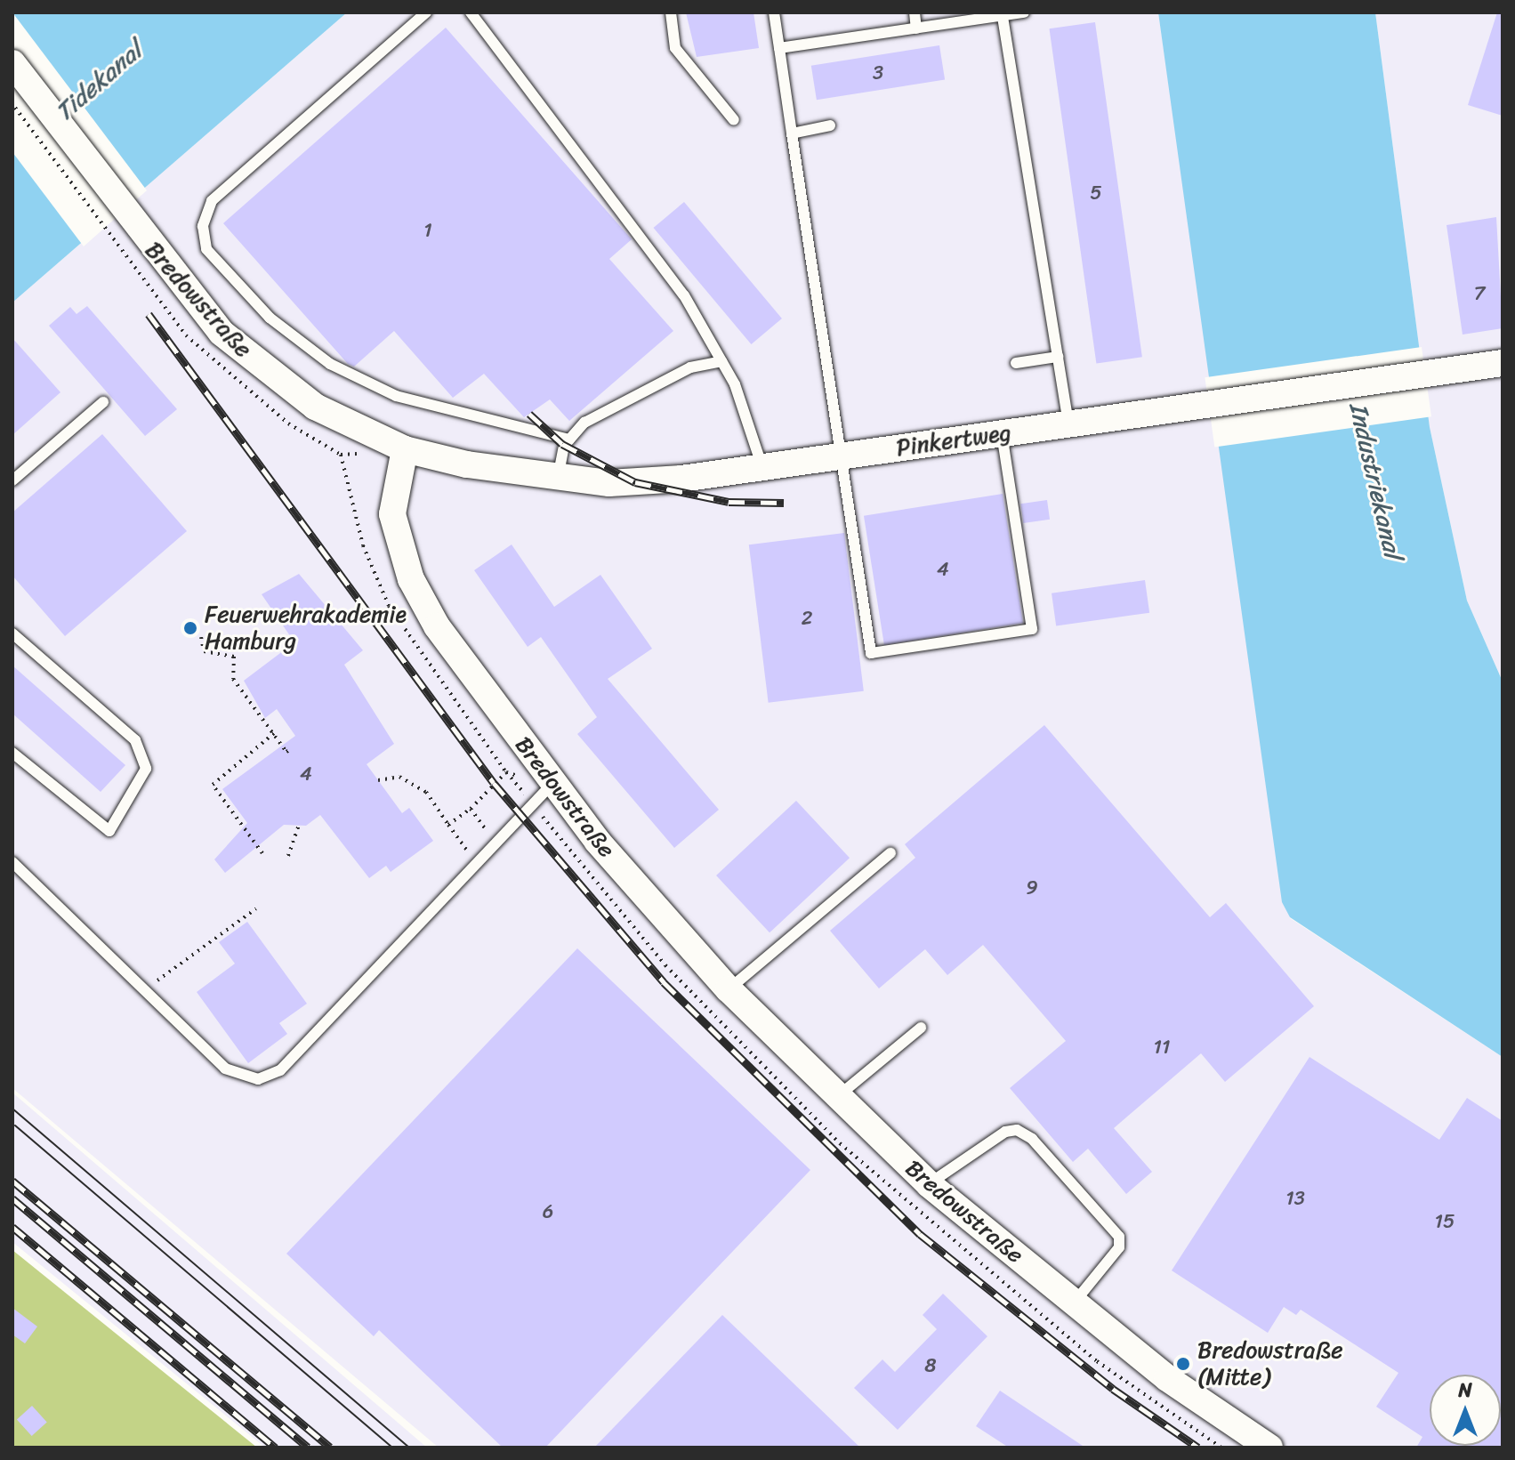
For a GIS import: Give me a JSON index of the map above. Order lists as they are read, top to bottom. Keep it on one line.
{"streets":{"street":["Bredowstraße","Pinkertweg"]},"crossings":[["Bredowstraße","Pinkertweg"]],"water":["Tidekanal","Industriekanal"],"places":["Feuerwehrakademie Hamburg","Bredowstraße (Mitte)"],"house_numbers":["3","5","1","7","4","2","4","9","11","13","6","15","8"],"north":"top"}
